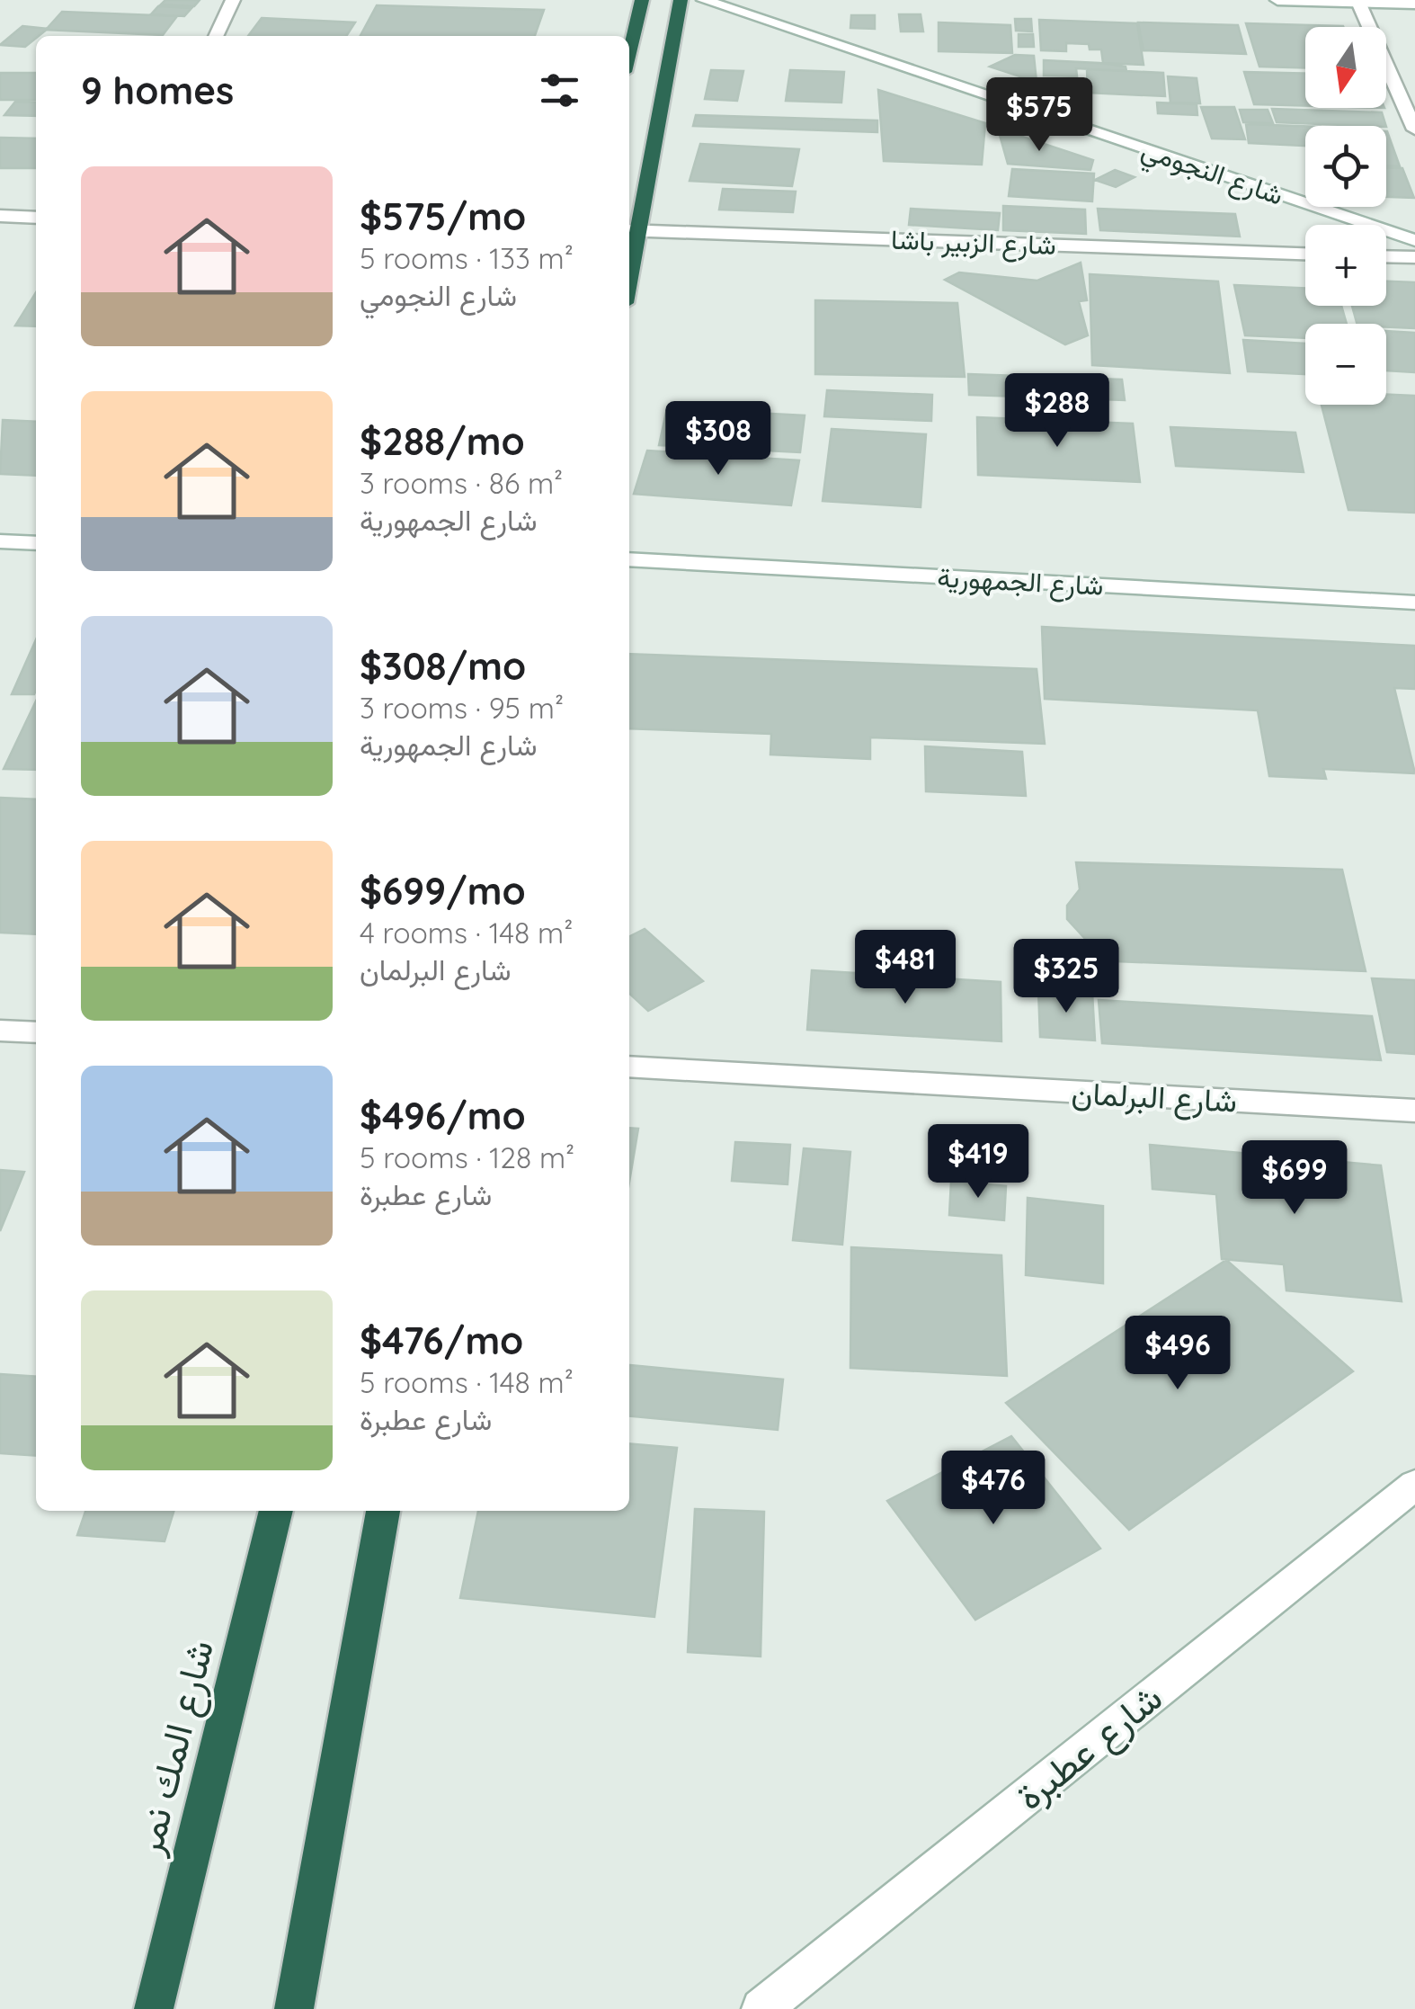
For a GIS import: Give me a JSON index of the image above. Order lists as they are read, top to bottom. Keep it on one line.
{"streets":{"highway":["شارع المك نمر"],"street":["شارع النجومي","شارع الزبير باشا","شارع الجمهورية","شارع البرلمان","شارع عطبرة"]},"north":"bottom","page":{"map_buttons":["+","−"],"heading":"9 homes","price":["$575","$288","$308","$481","$325","$419","$699","$496","$476"],"list":[{"name":"$575/mo","note":"5 rooms · 133 m² · شارع النجومي"},{"name":"$288/mo","note":"3 rooms · 86 m² · شارع الجمهورية"},{"name":"$308/mo","note":"3 rooms · 95 m² · شارع الجمهورية"},{"name":"$699/mo","note":"4 rooms · 148 m² · شارع البرلمان"},{"name":"$496/mo","note":"5 rooms · 128 m² · شارع عطبرة"},{"name":"$476/mo","note":"5 rooms · 148 m² · شارع عطبرة"}]}}
